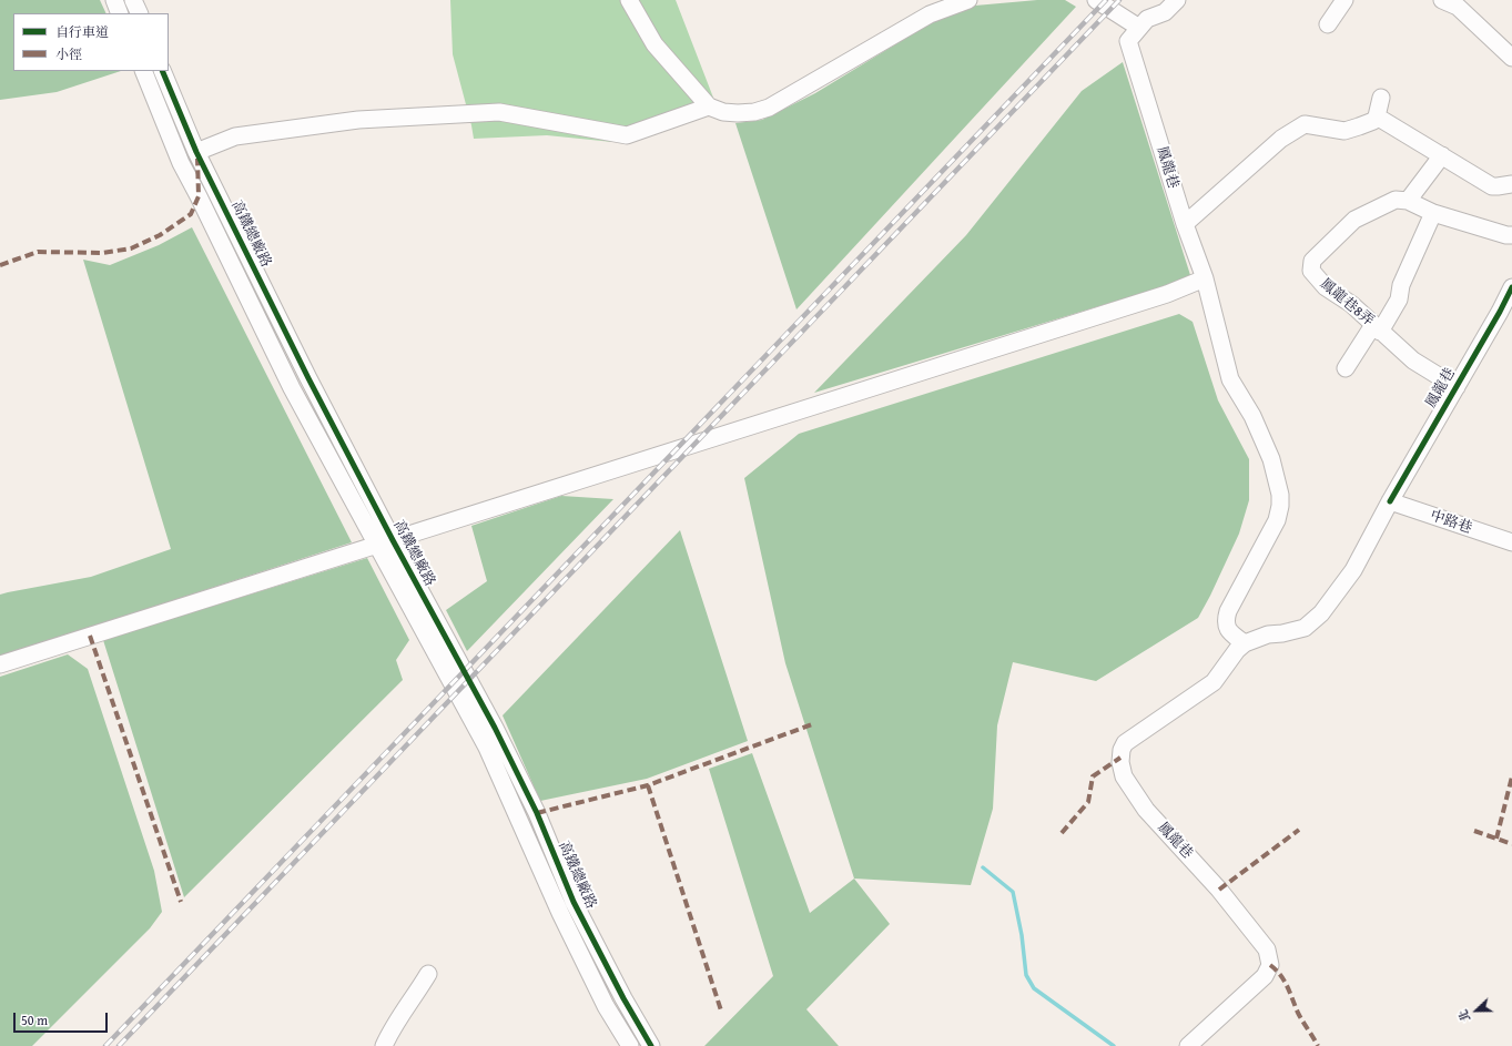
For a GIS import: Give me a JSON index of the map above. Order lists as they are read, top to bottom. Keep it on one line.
{"streets":{"street":["鳳龍巷","高鐵總廠路","鳳龍巷8弄","中路巷"]},"crossings":[["鳳龍巷","鳳龍巷8弄"],["鳳龍巷","中路巷"]],"legend":["自行車道","小徑"],"scale_bar":"50 m","north":"left"}
